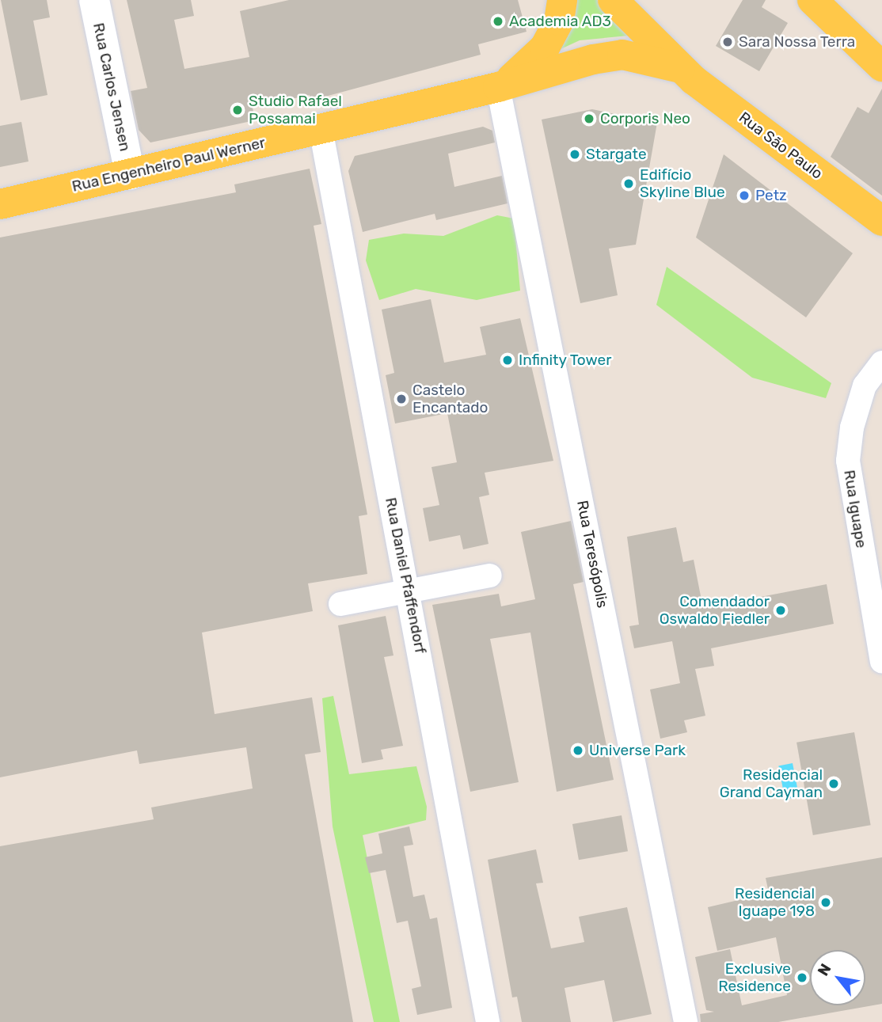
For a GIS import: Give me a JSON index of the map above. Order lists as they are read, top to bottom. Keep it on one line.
{"streets":{"main road":["Rua São Paulo","Rua Engenheiro Paul Werner"],"street":["Rua Carlos Jensen","Rua Iguape","Rua Teresópolis","Rua Daniel Pfaffendorf"]},"crossings":[["Rua Carlos Jensen","Rua Engenheiro Paul Werner"],["Rua São Paulo","Rua Engenheiro Paul Werner"],["Rua São Paulo","Rua Teresópolis"],["Rua Engenheiro Paul Werner","Rua Teresópolis"],["Rua Engenheiro Paul Werner","Rua Daniel Pfaffendorf"]],"places":["Academia AD3","Sara Nossa Terra","Studio Rafael Possamai","Corporis Neo","Stargate","Edifício Skyline Blue","Petz","Infinity Tower","Castelo Encantado","Comendador Oswaldo Fiedler","Universe Park","Residencial Grand Cayman","Residencial Iguape 198","Exclusive Residence"],"north":"top left"}
